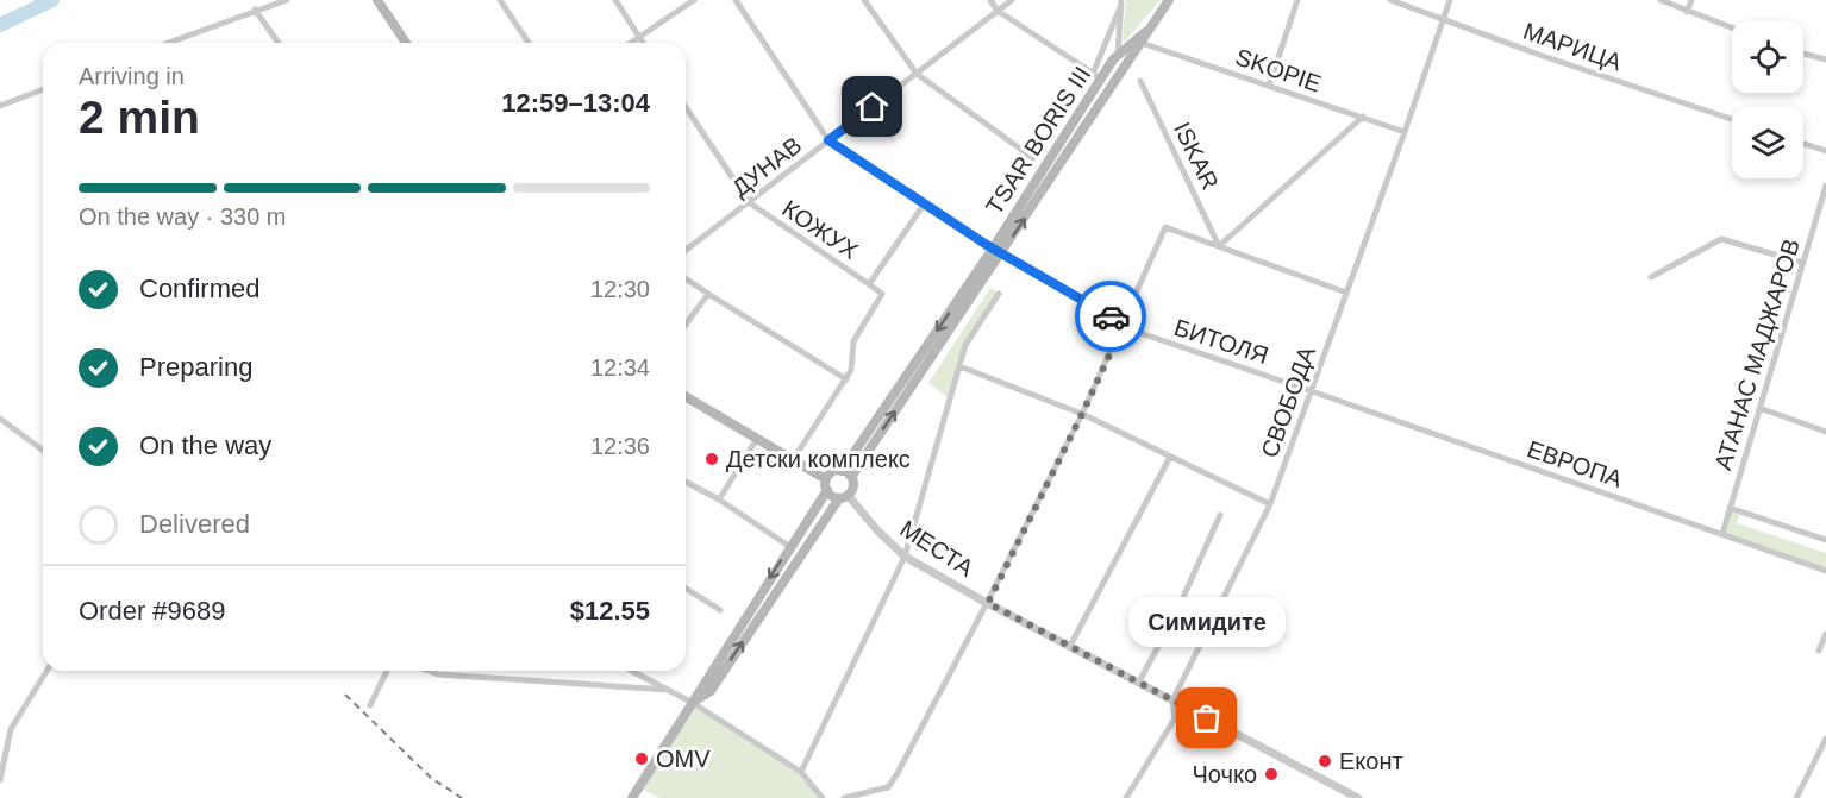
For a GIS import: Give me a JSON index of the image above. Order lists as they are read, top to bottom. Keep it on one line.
{"streets":{"main road":["TSAR BORIS III"],"street":["МАРИЦА","SKOPIE","ISKAR","ДУНАВ","КОЖУХ","БИТОЛЯ","АТАНАС МАДЖАРОВ","СВОБОДА","ЕВРОПА","МЕСТА"]},"crossings":[["МАРИЦА","СВОБОДА"],["SKOPIE","TSAR BORIS III"],["SKOPIE","СВОБОДА"],["TSAR BORIS III","БИТОЛЯ"],["TSAR BORIS III","МЕСТА"],["ДУНАВ","КОЖУХ"],["ДУНАВ","БИТОЛЯ"],["БИТОЛЯ","СВОБОДА"],["БИТОЛЯ","ЕВРОПА"],["АТАНАС МАДЖАРОВ","ЕВРОПА"],["СВОБОДА","ЕВРОПА"],["СВОБОДА","МЕСТА"]],"places":["Детски комплекс","Симидите","OMV","Еконт","Чочко"],"page":{"heading":["2 min","Arriving in","12:59–13:04"],"panel":["Order #9689","$12.55"],"bar":"On the way · 330 m","list":[["Confirmed","12:30"],["Preparing","12:34"],["On the way","12:36"],"Delivered"],"bubble":"Симидите"}}
